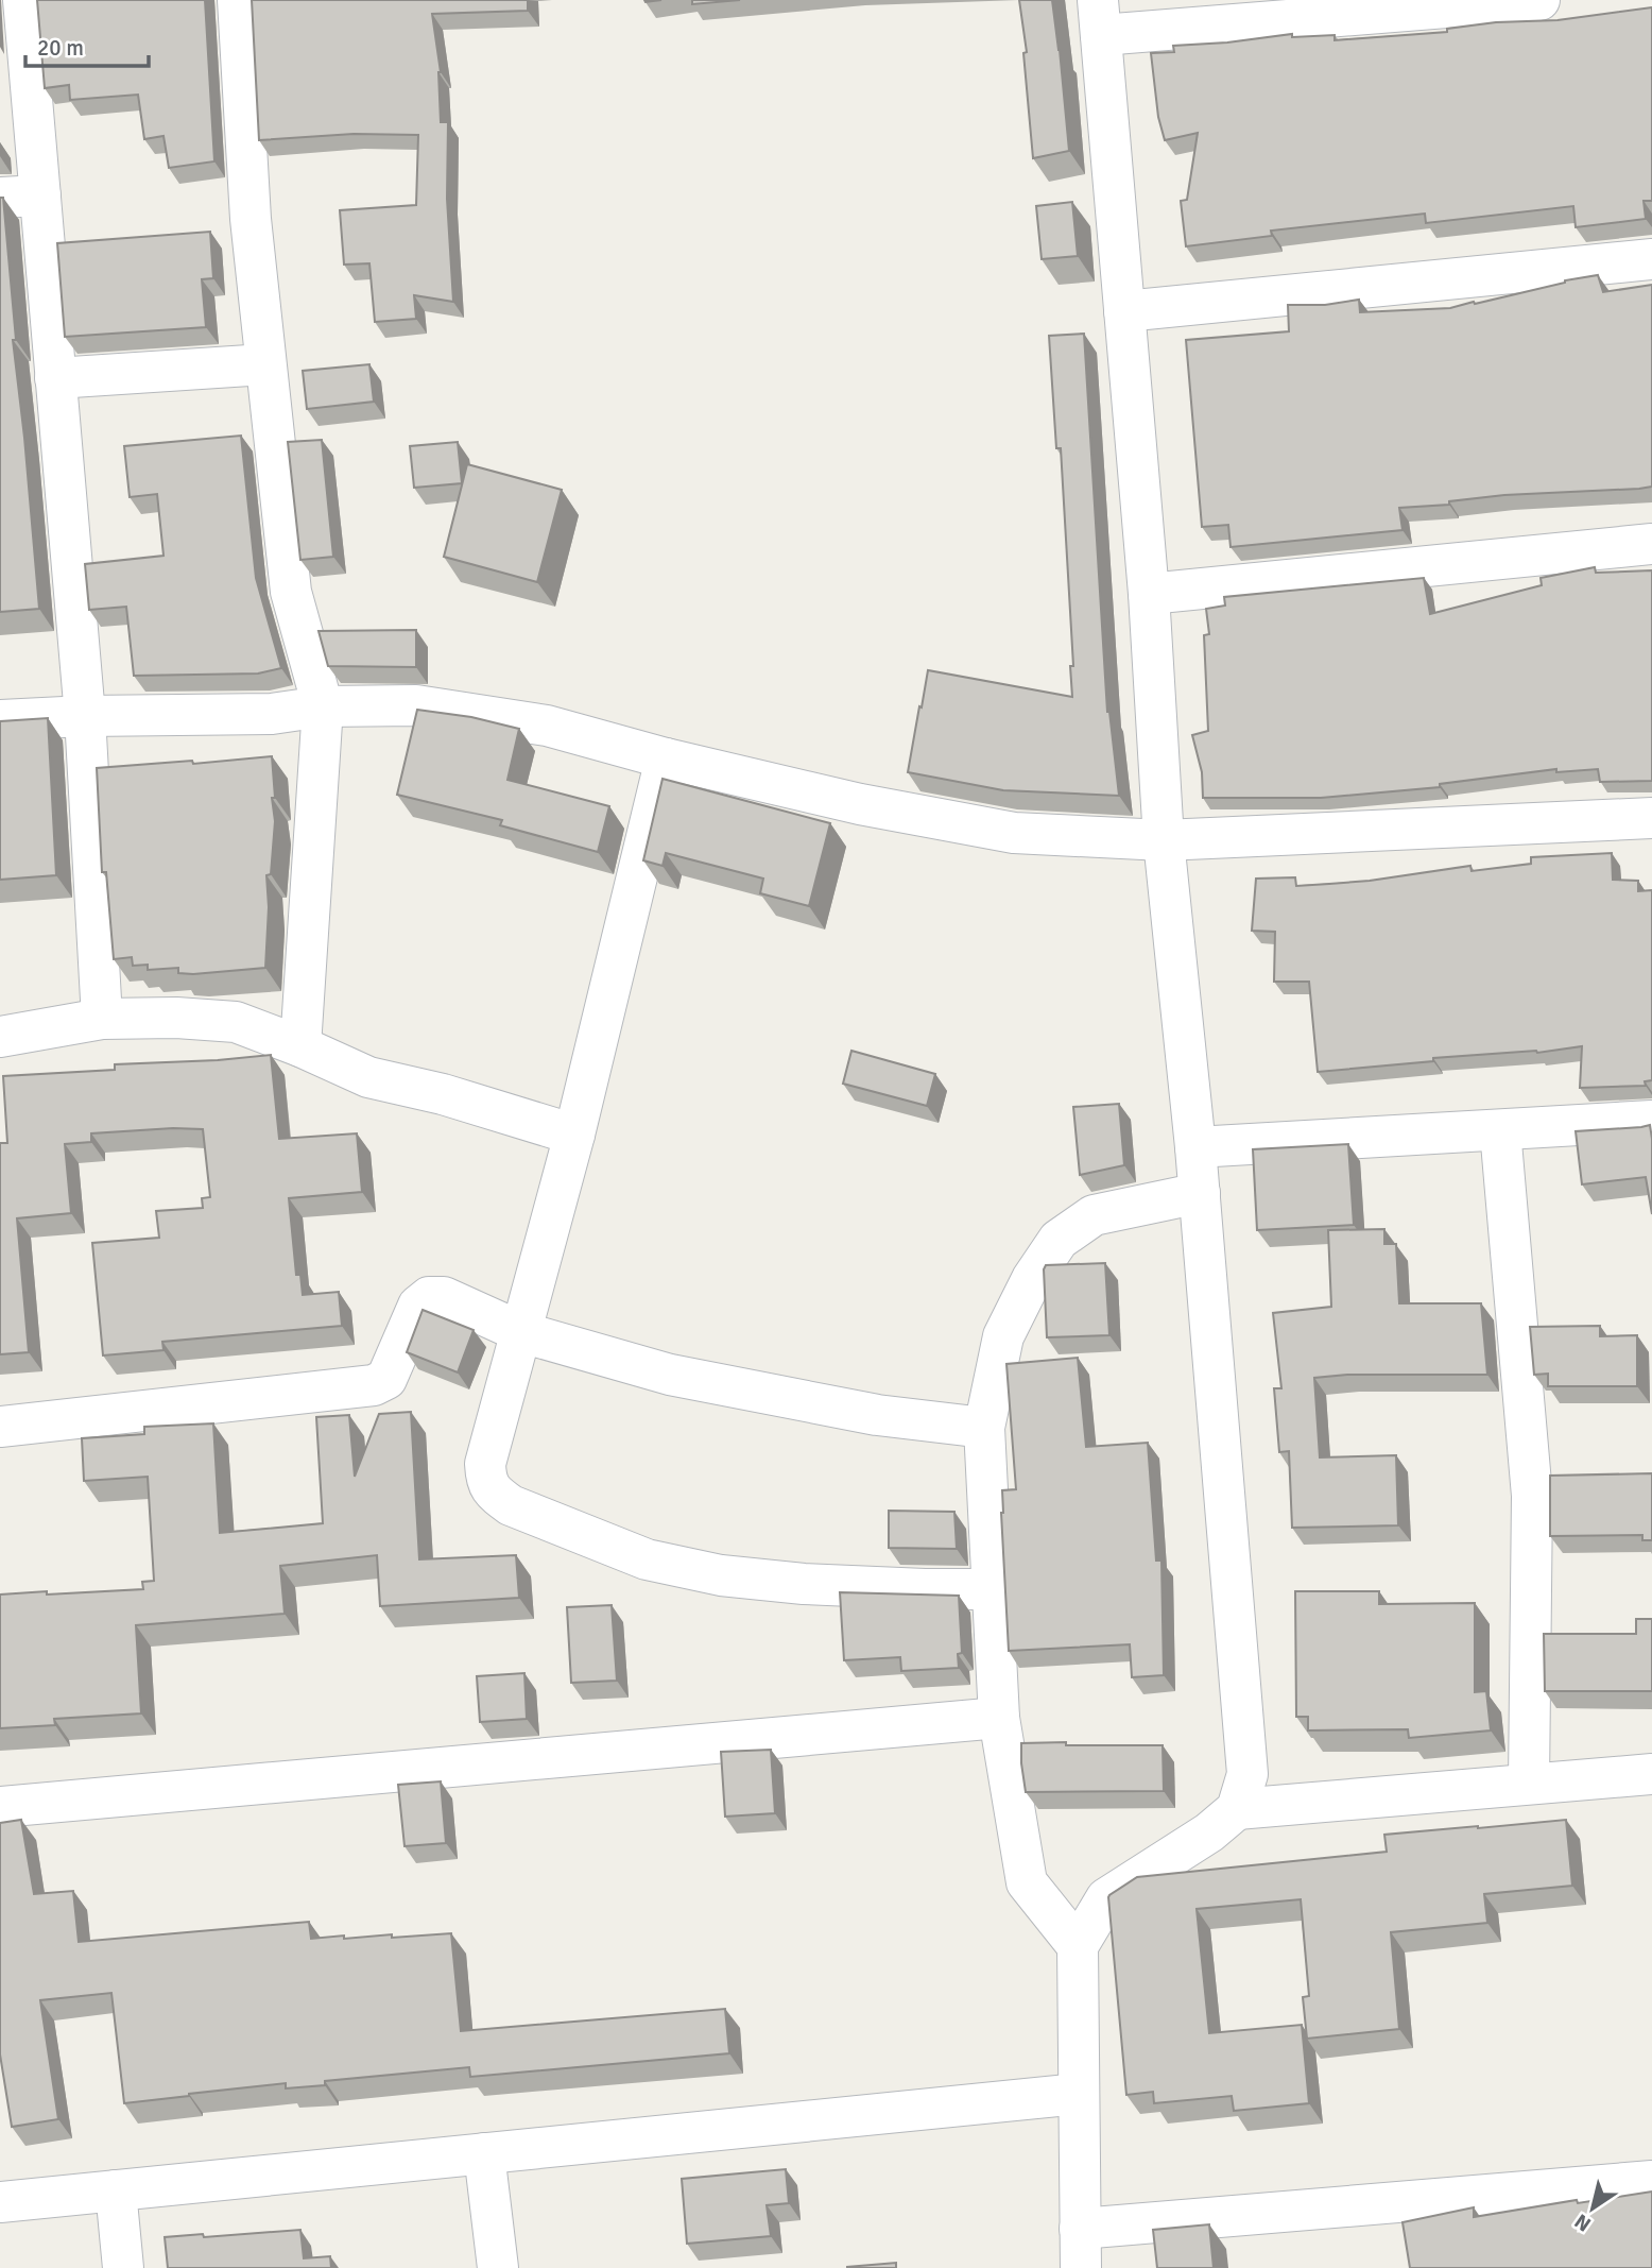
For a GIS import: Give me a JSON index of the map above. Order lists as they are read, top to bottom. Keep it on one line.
{"scale_bar":"20 m","north":"bottom left"}
